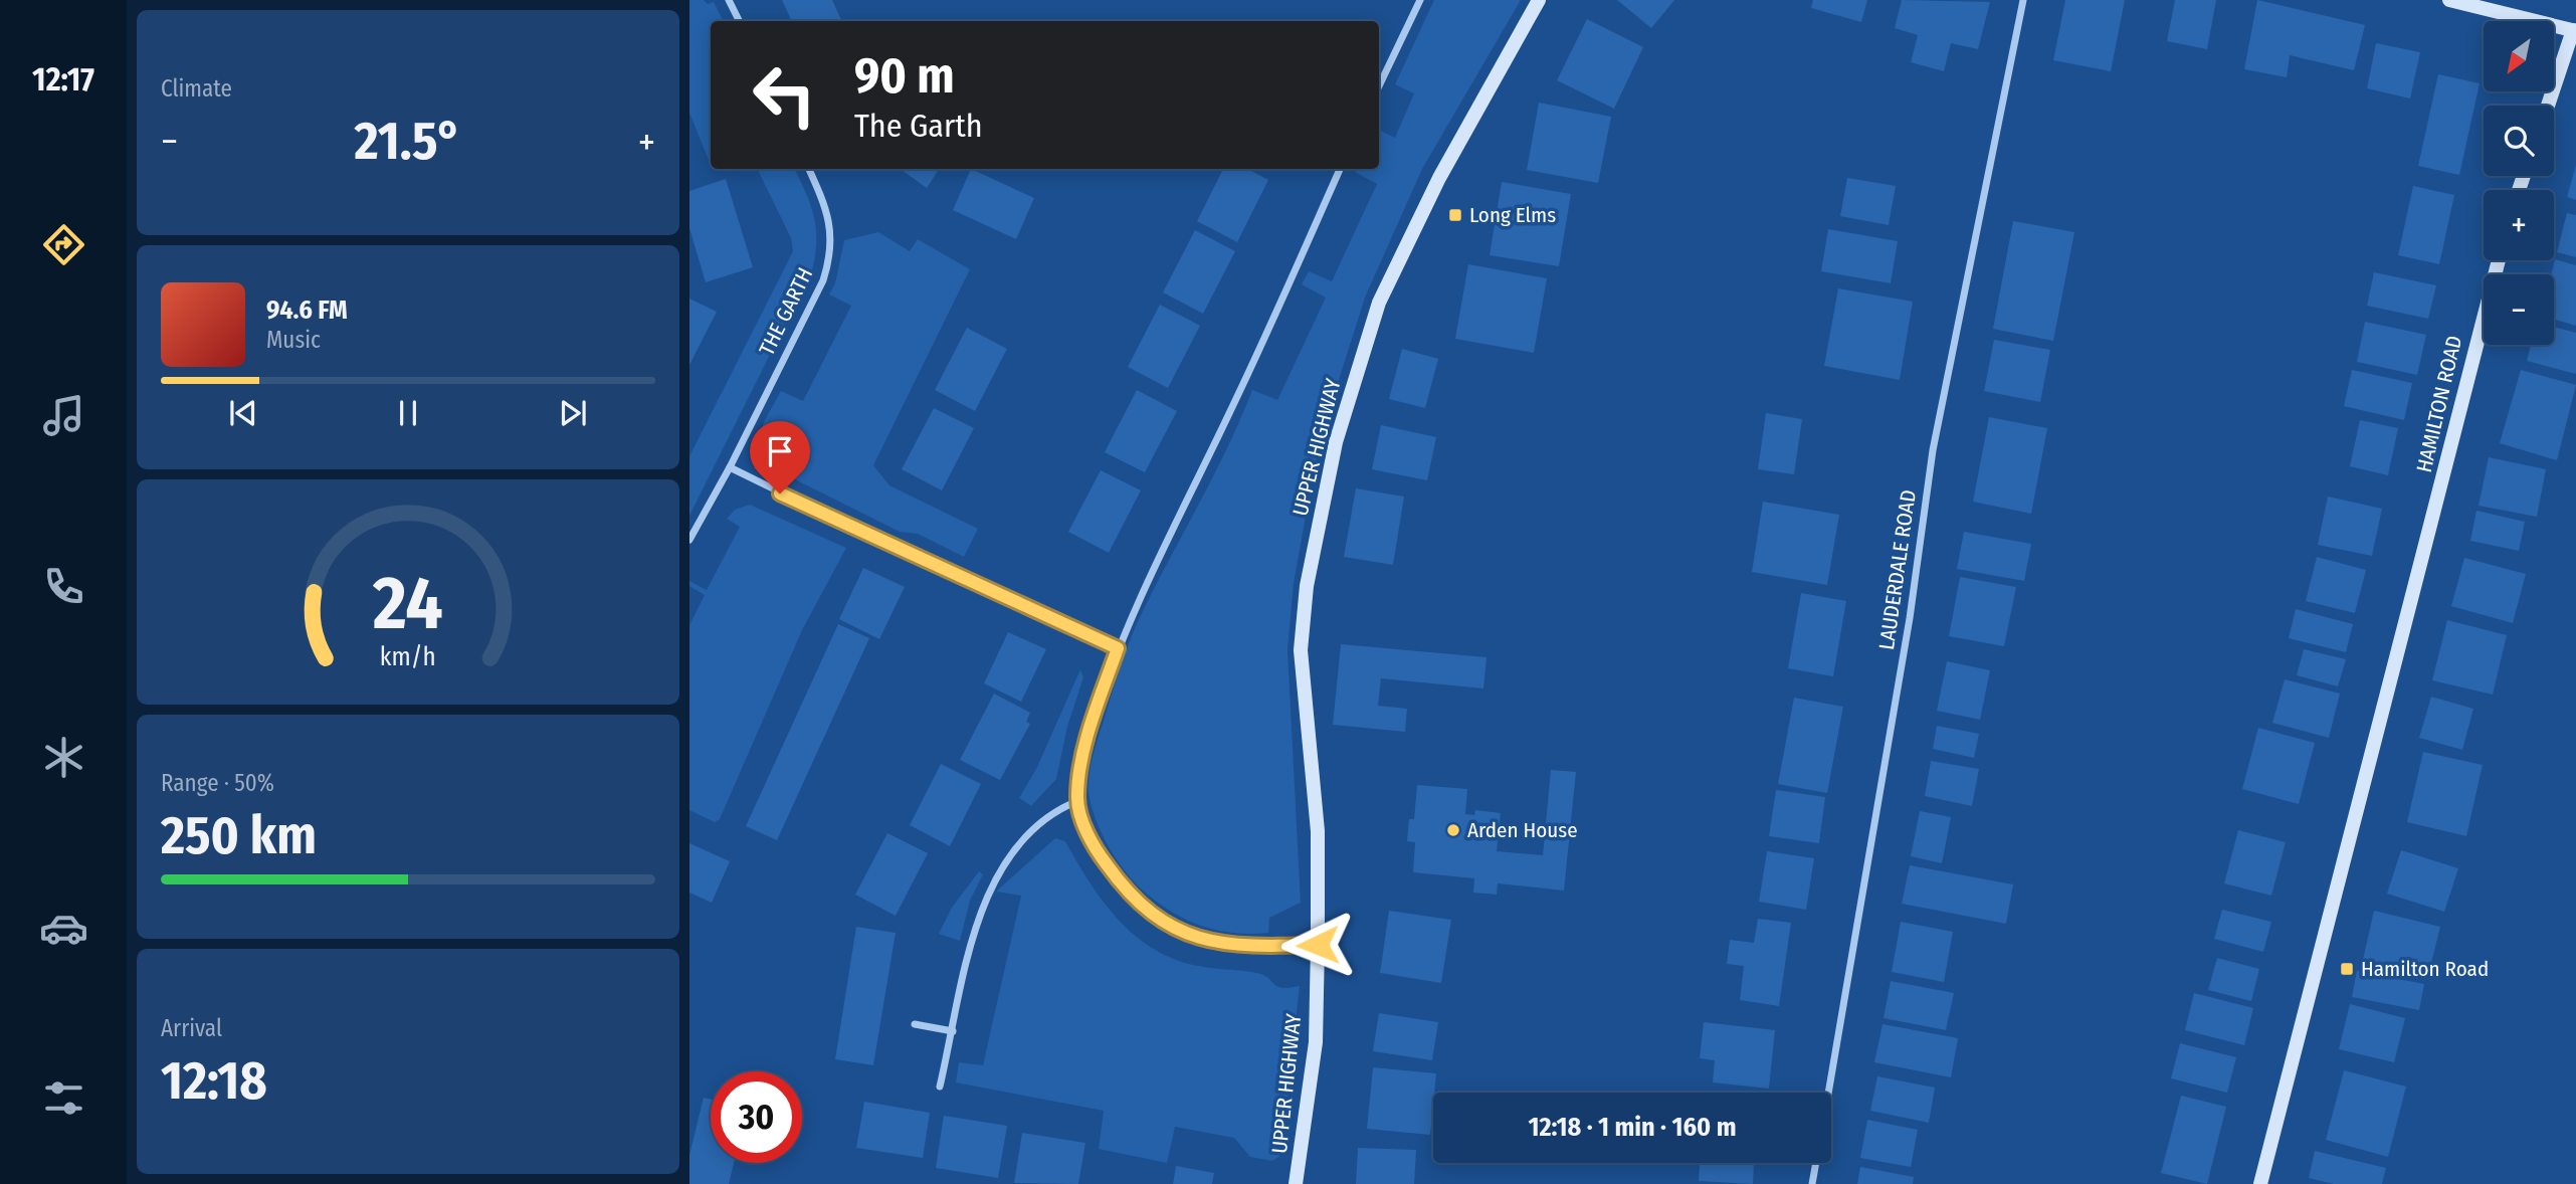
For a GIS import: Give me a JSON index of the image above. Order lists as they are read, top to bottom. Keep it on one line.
{"streets":{"street":["THE GARTH","HAMILTON ROAD","UPPER HIGHWAY","LAUDERDALE ROAD"]},"places":{"transit":["Long Elms","Hamilton Road"],"other":["Arden House"]},"north":"bottom left","page":{"tabs":"12:17","tile":["Climate",["Range · 50%","250 km"],["Arrival","12:18"]],"map_buttons":["+","−"],"turn":["90 m","The Garth"],"heat":["−","21.5°","+"],"song":["94.6 FM","Music"],"limit":"30","trip":"12:18 · 1 min · 160 m","gauge":["24","km/h"]}}
